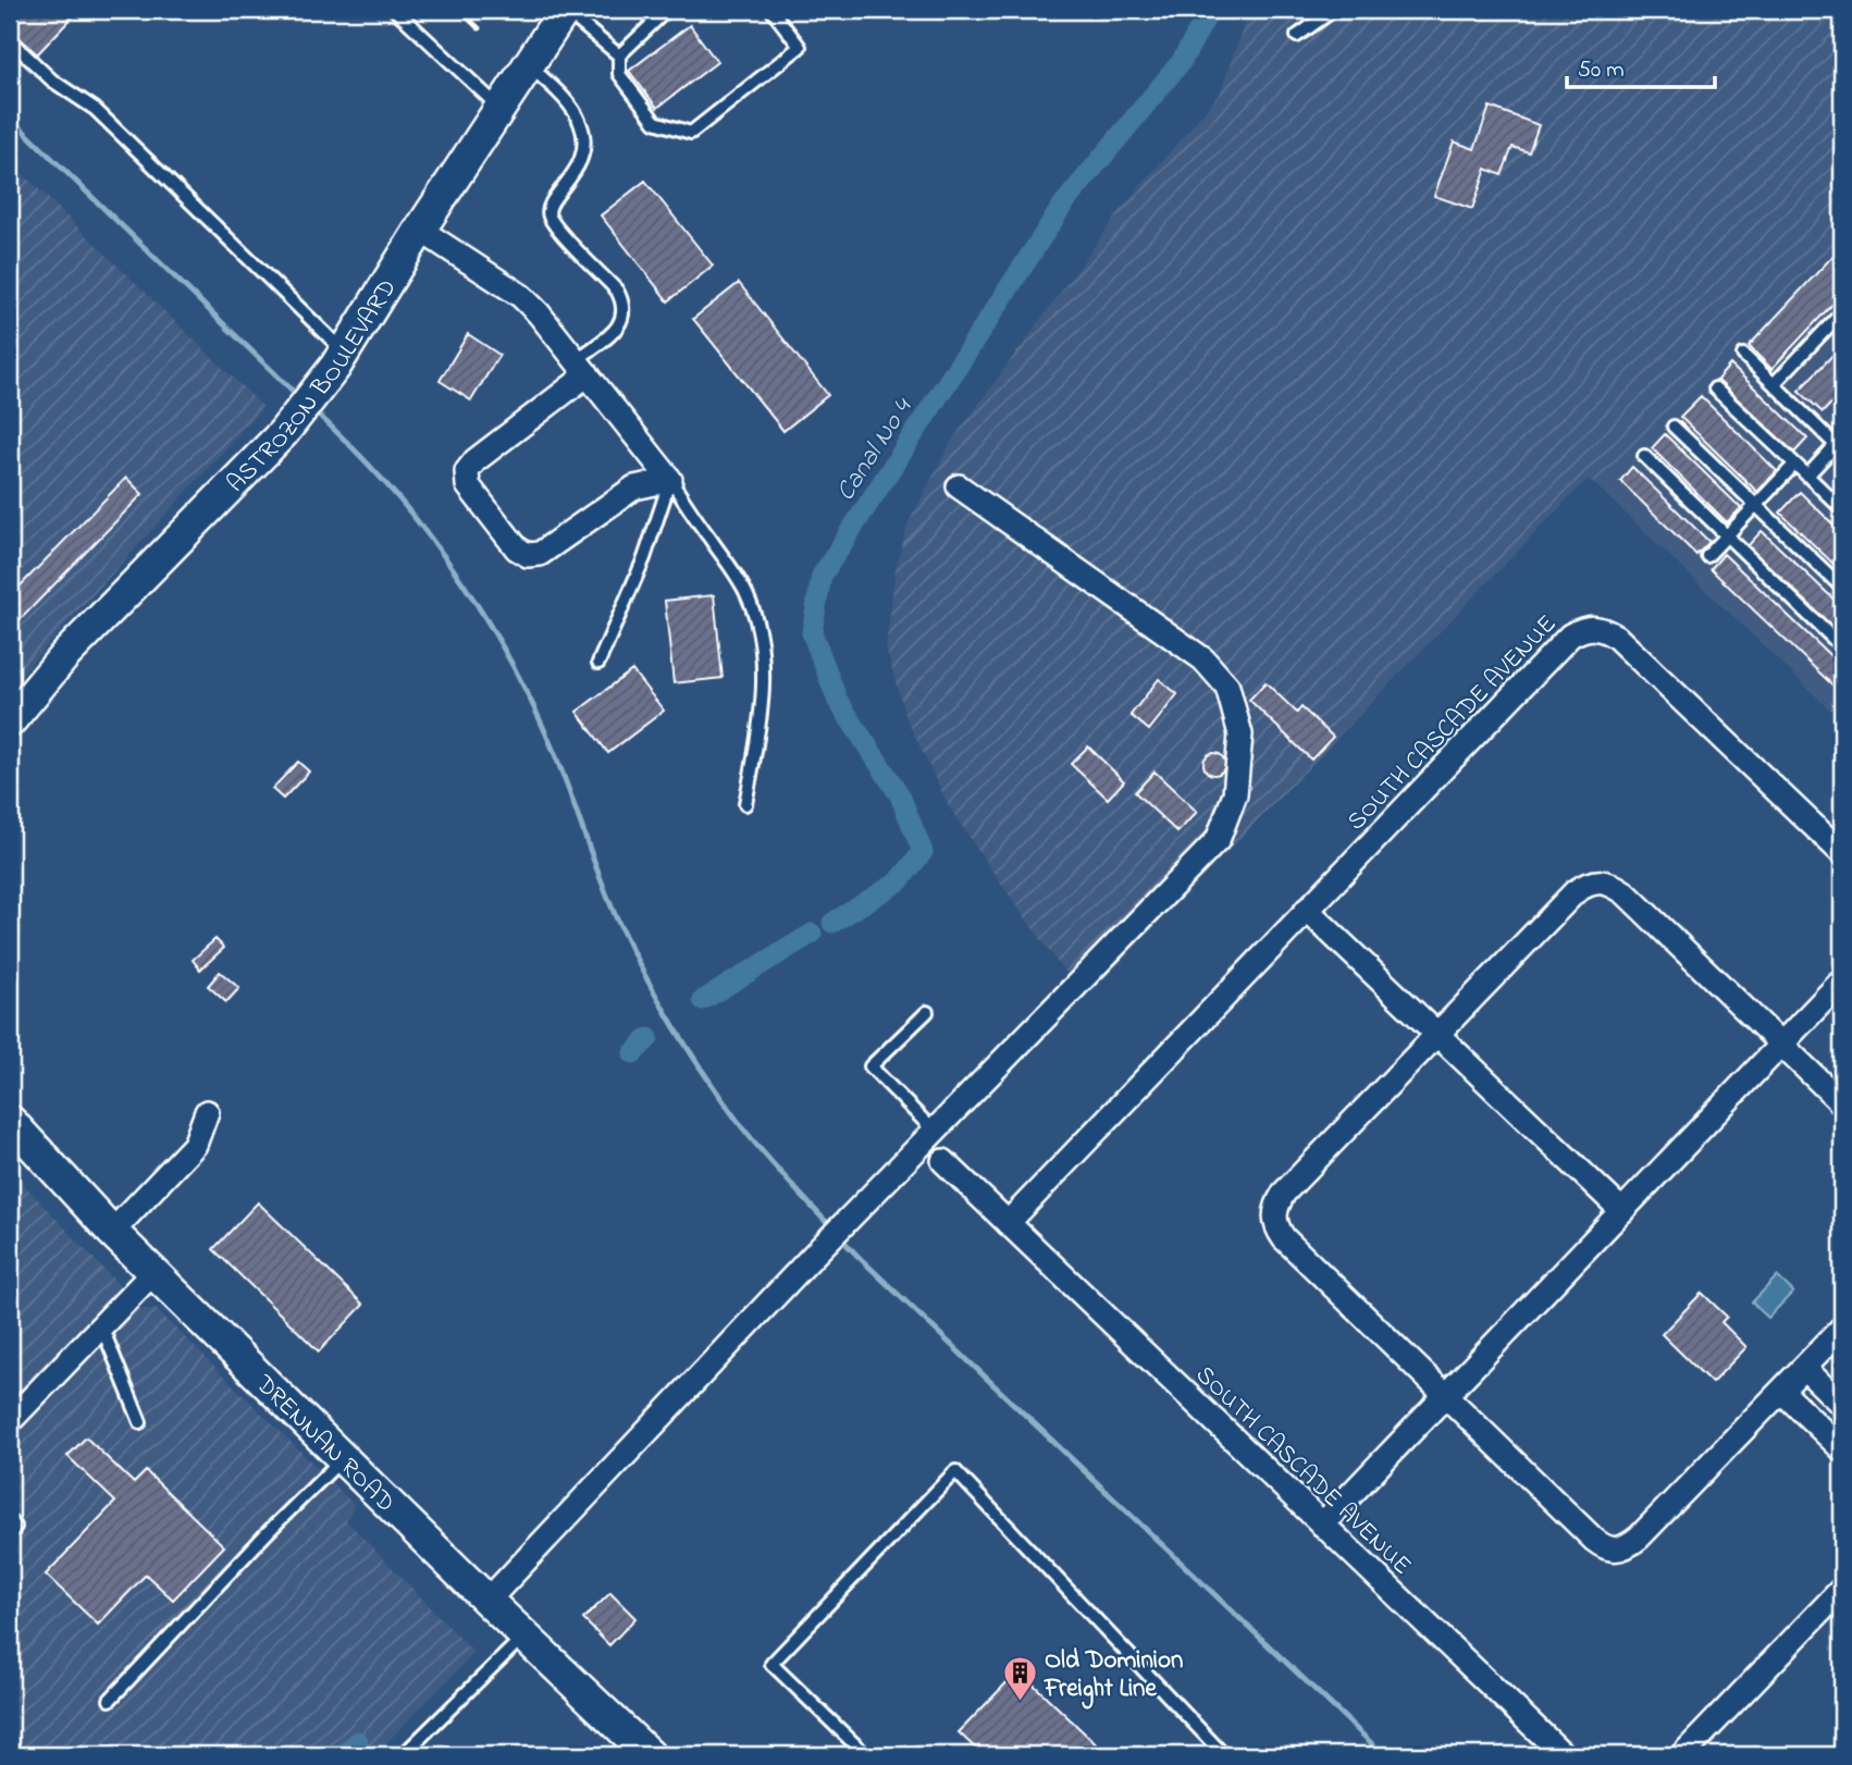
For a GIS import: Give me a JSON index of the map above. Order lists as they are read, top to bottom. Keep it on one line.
{"streets":{"main road":["ASTROZON BOULEVARD","DRENNAN ROAD"],"street":["SOUTH CASCADE AVENUE"]},"water":["Canal No 4"],"places":{"building":["Old Dominion Freight Line"]},"scale_bar":"50 m"}
